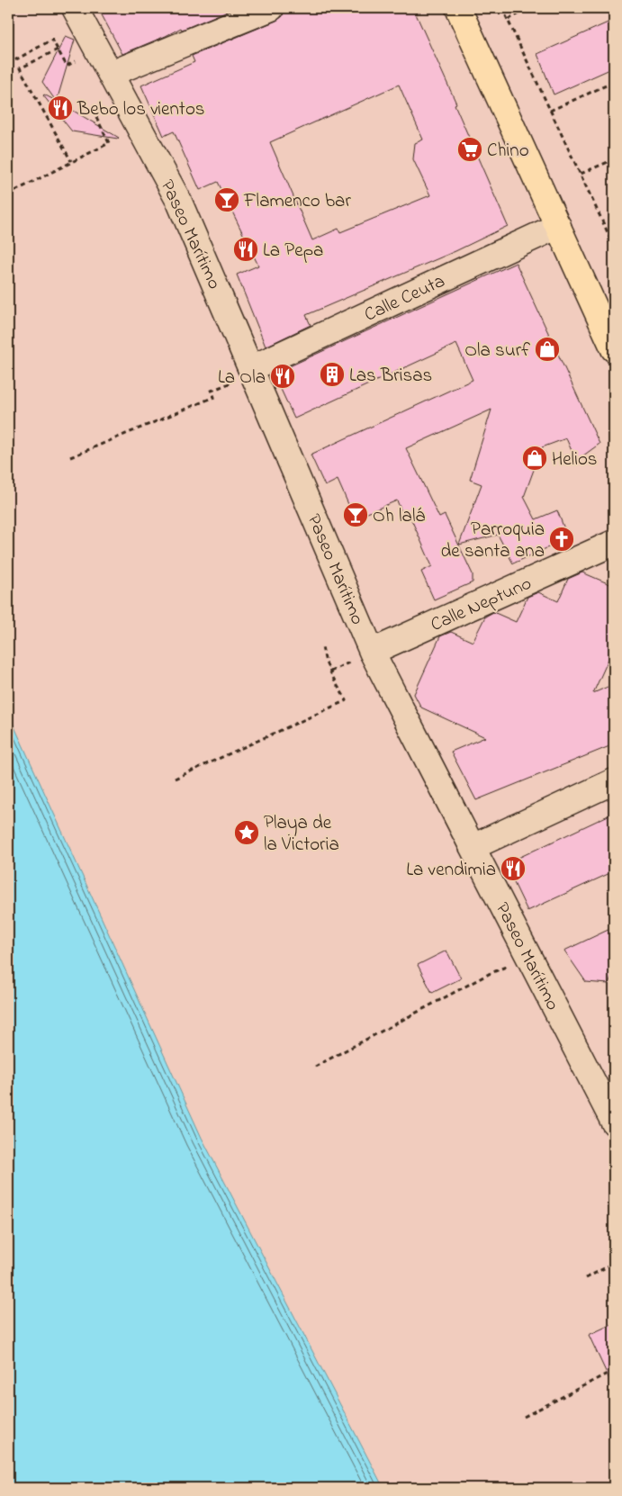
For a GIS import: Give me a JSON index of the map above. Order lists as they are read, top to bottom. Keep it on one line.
{"streets":{"street":["Paseo Marítimo","Calle Ceuta","Calle Neptuno"]},"crossings":[["Paseo Marítimo","Calle Ceuta"],["Paseo Marítimo","Calle Neptuno"]],"places":{"restaurant":["Bebo los vientos","La Pepa","La Ola","La vendimia"],"supermarket":["Chino"],"bar":["Flamenco bar","Oh lalá"],"shop":["Ola surf","Helios"],"building":["Las Brisas"],"church":["Parroquia de santa ana"],"place":["Playa de la Victoria"]}}
